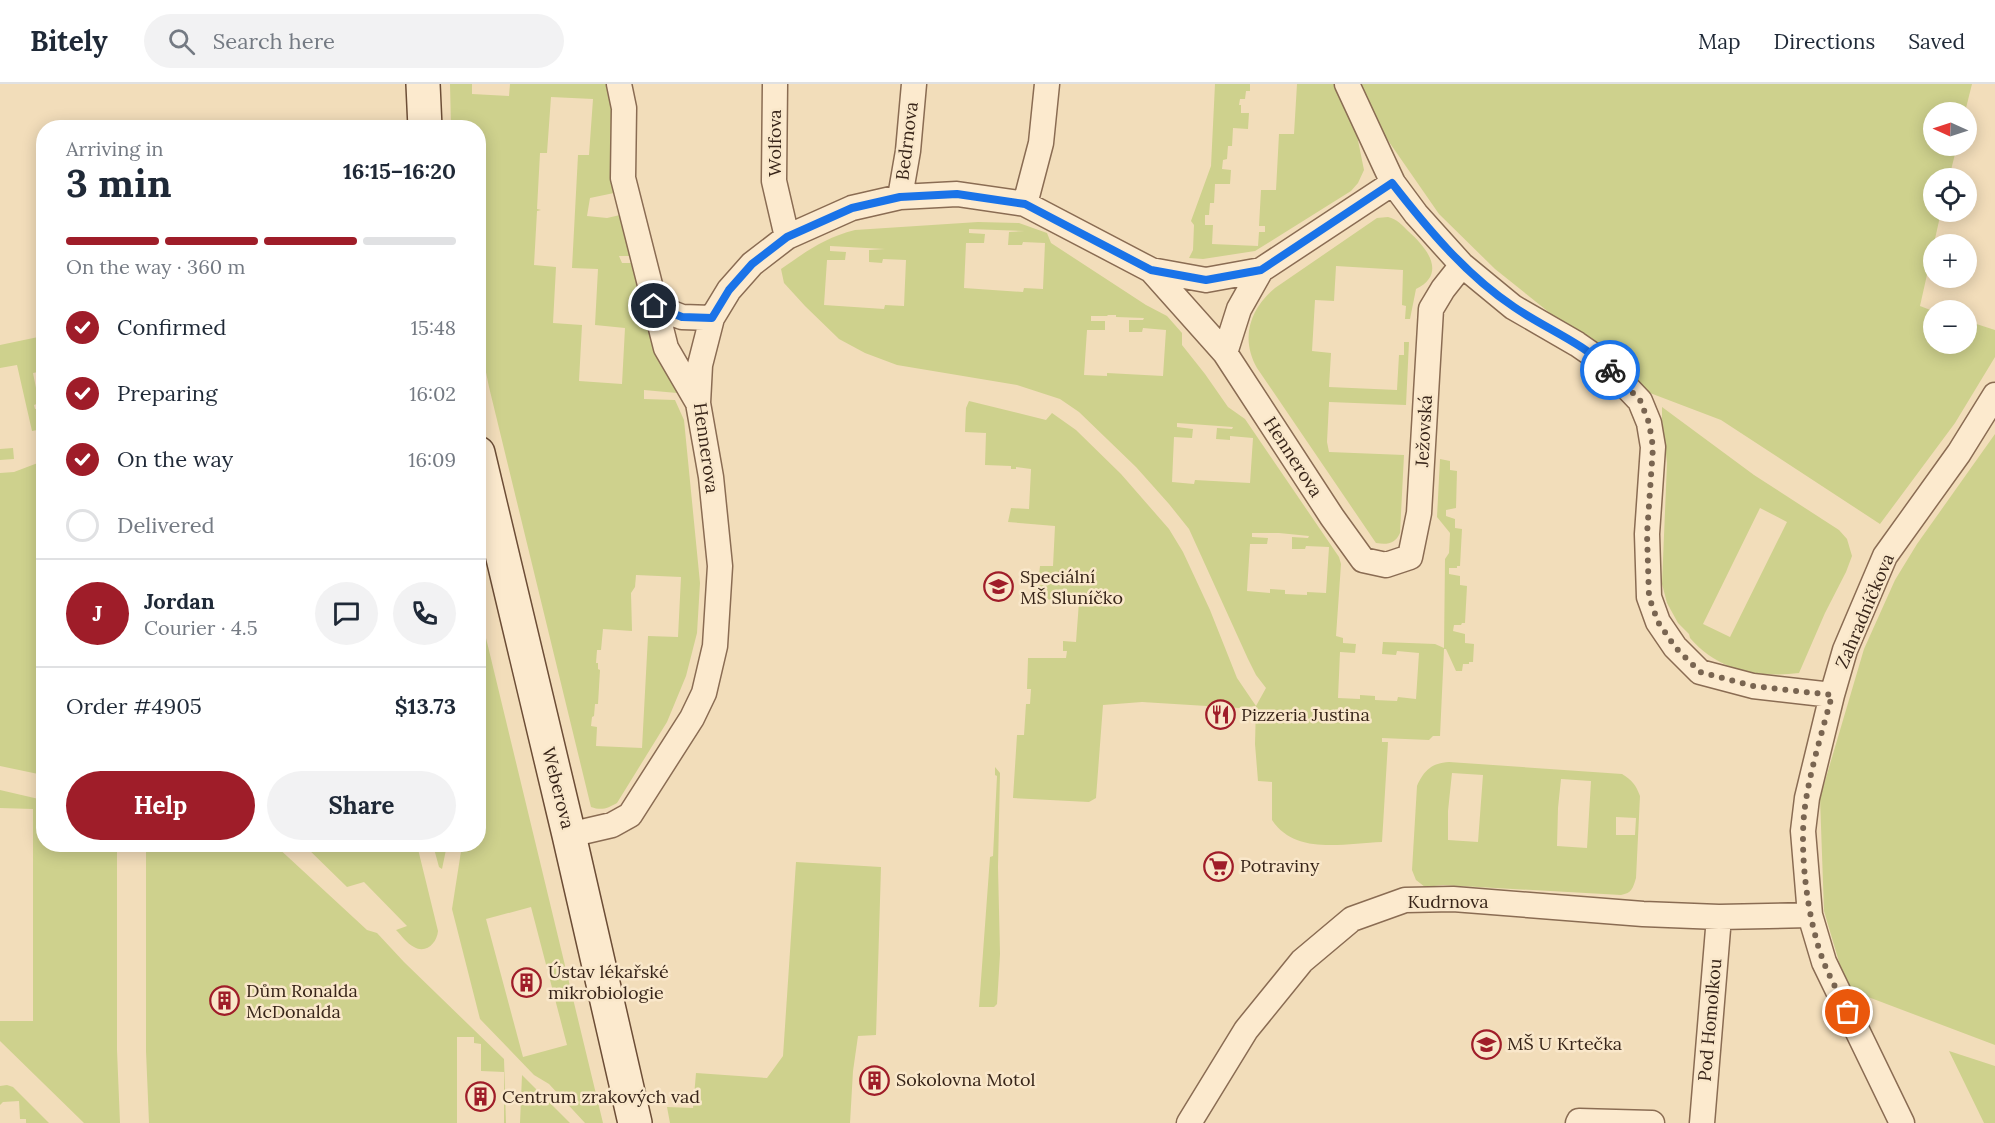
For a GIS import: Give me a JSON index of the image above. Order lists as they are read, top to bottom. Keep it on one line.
{"streets":{"street":["Bedrnova","Wolfova","Ježovská","Hennerova","Zahradníčkova","Weberova","Kudrnova","Pod Homolkou"]},"crossings":[["Bedrnova","Hennerova"],["Wolfova","Hennerova"],["Ježovská","Hennerova"],["Hennerova","Weberova"],["Zahradníčkova","Kudrnova"],["Kudrnova","Pod Homolkou"]],"places":{"school or university":["Speciální MŠ Sluníčko","MŠ U Krtečka"],"restaurant":["Pizzeria Justina"],"supermarket":["Potraviny"],"building":["Ústav lékařské mikrobiologie","Dům Ronalda McDonalda","Sokolovna Motol","Centrum zrakových vad"]},"north":"left","page":{"header":"Bitely","search":"Search here","nav":["Map","Directions","Saved"],"map_buttons":["+","−"],"heading":["3 min","Arriving in","16:15–16:20"],"panel":["Jordan","Courier · 4.5","Order #4905","$13.73"],"bar":"On the way · 360 m","list":[["Confirmed","15:48"],["Preparing","16:02"],["On the way","16:09"],"Delivered"],"round":"J","buttons":["Help","Share"]}}
